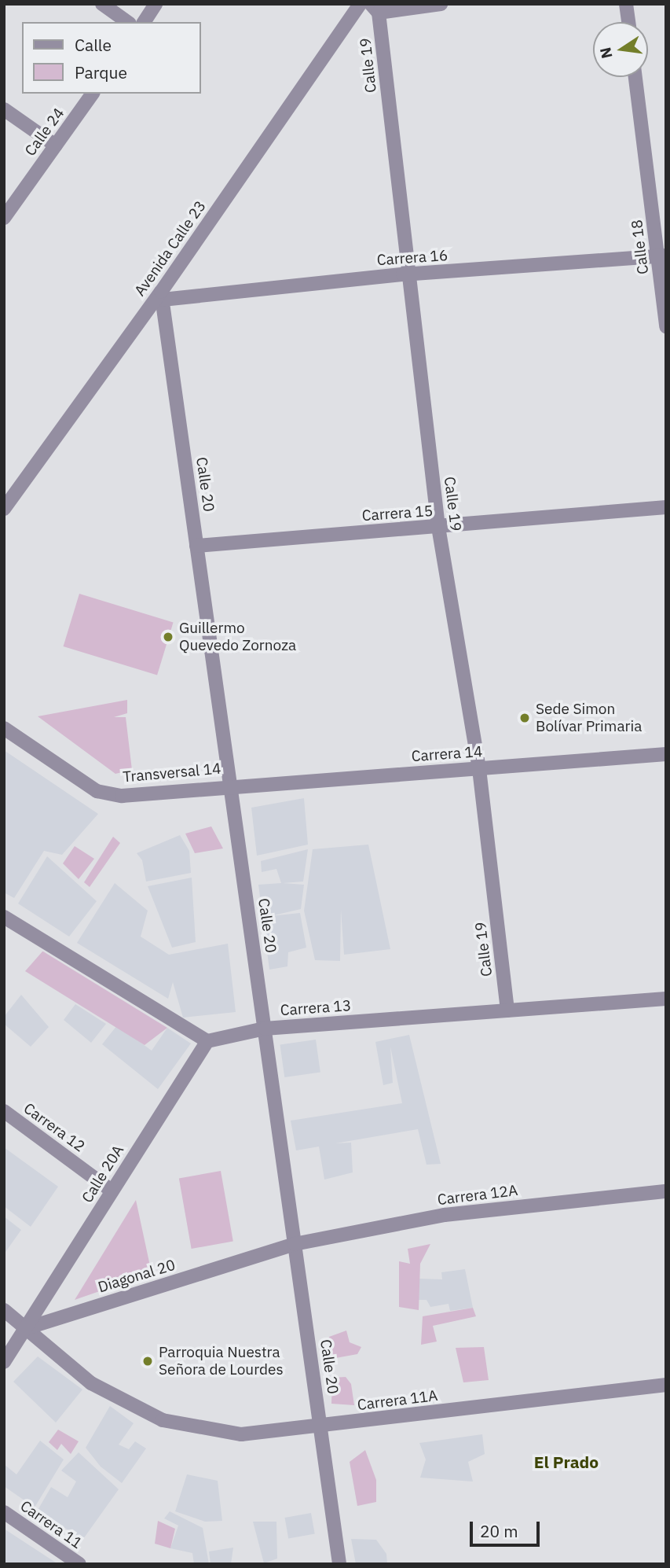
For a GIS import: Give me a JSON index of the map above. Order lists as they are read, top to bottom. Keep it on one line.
{"streets":{"street":["Calle 19","Calle 24","Calle 18","Avenida Calle 23","Carrera 16","Calle 20","Carrera 15","Carrera 14","Transversal 14","Carrera 13","Carrera 12","Calle 20A","Carrera 12A","Diagonal 20","Carrera 11A","Carrera 11"]},"crossings":[["Calle 19","Carrera 16"],["Calle 19","Carrera 15"],["Calle 19","Carrera 14"],["Calle 19","Carrera 13"],["Calle 18","Carrera 16"],["Avenida Calle 23","Carrera 16"],["Avenida Calle 23","Calle 20"],["Carrera 16","Calle 20"],["Calle 20","Carrera 15"],["Calle 20","Carrera 14"],["Calle 20","Transversal 14"],["Calle 20","Carrera 13"],["Calle 20","Carrera 12A"],["Calle 20","Diagonal 20"],["Calle 20","Carrera 11A"],["Carrera 14","Transversal 14"],["Carrera 13","Calle 20A"],["Carrera 12","Calle 20A"],["Calle 20A","Diagonal 20"],["Calle 20A","Carrera 11A"],["Carrera 12A","Diagonal 20"],["Diagonal 20","Carrera 11A"]],"districts":["El Prado"],"places":["Guillermo Quevedo Zornoza","Sede Simon Bolívar Primaria","Parroquia Nuestra Señora de Lourdes"],"legend":["Calle","Parque"],"scale_bar":"20 m","north":"left"}
